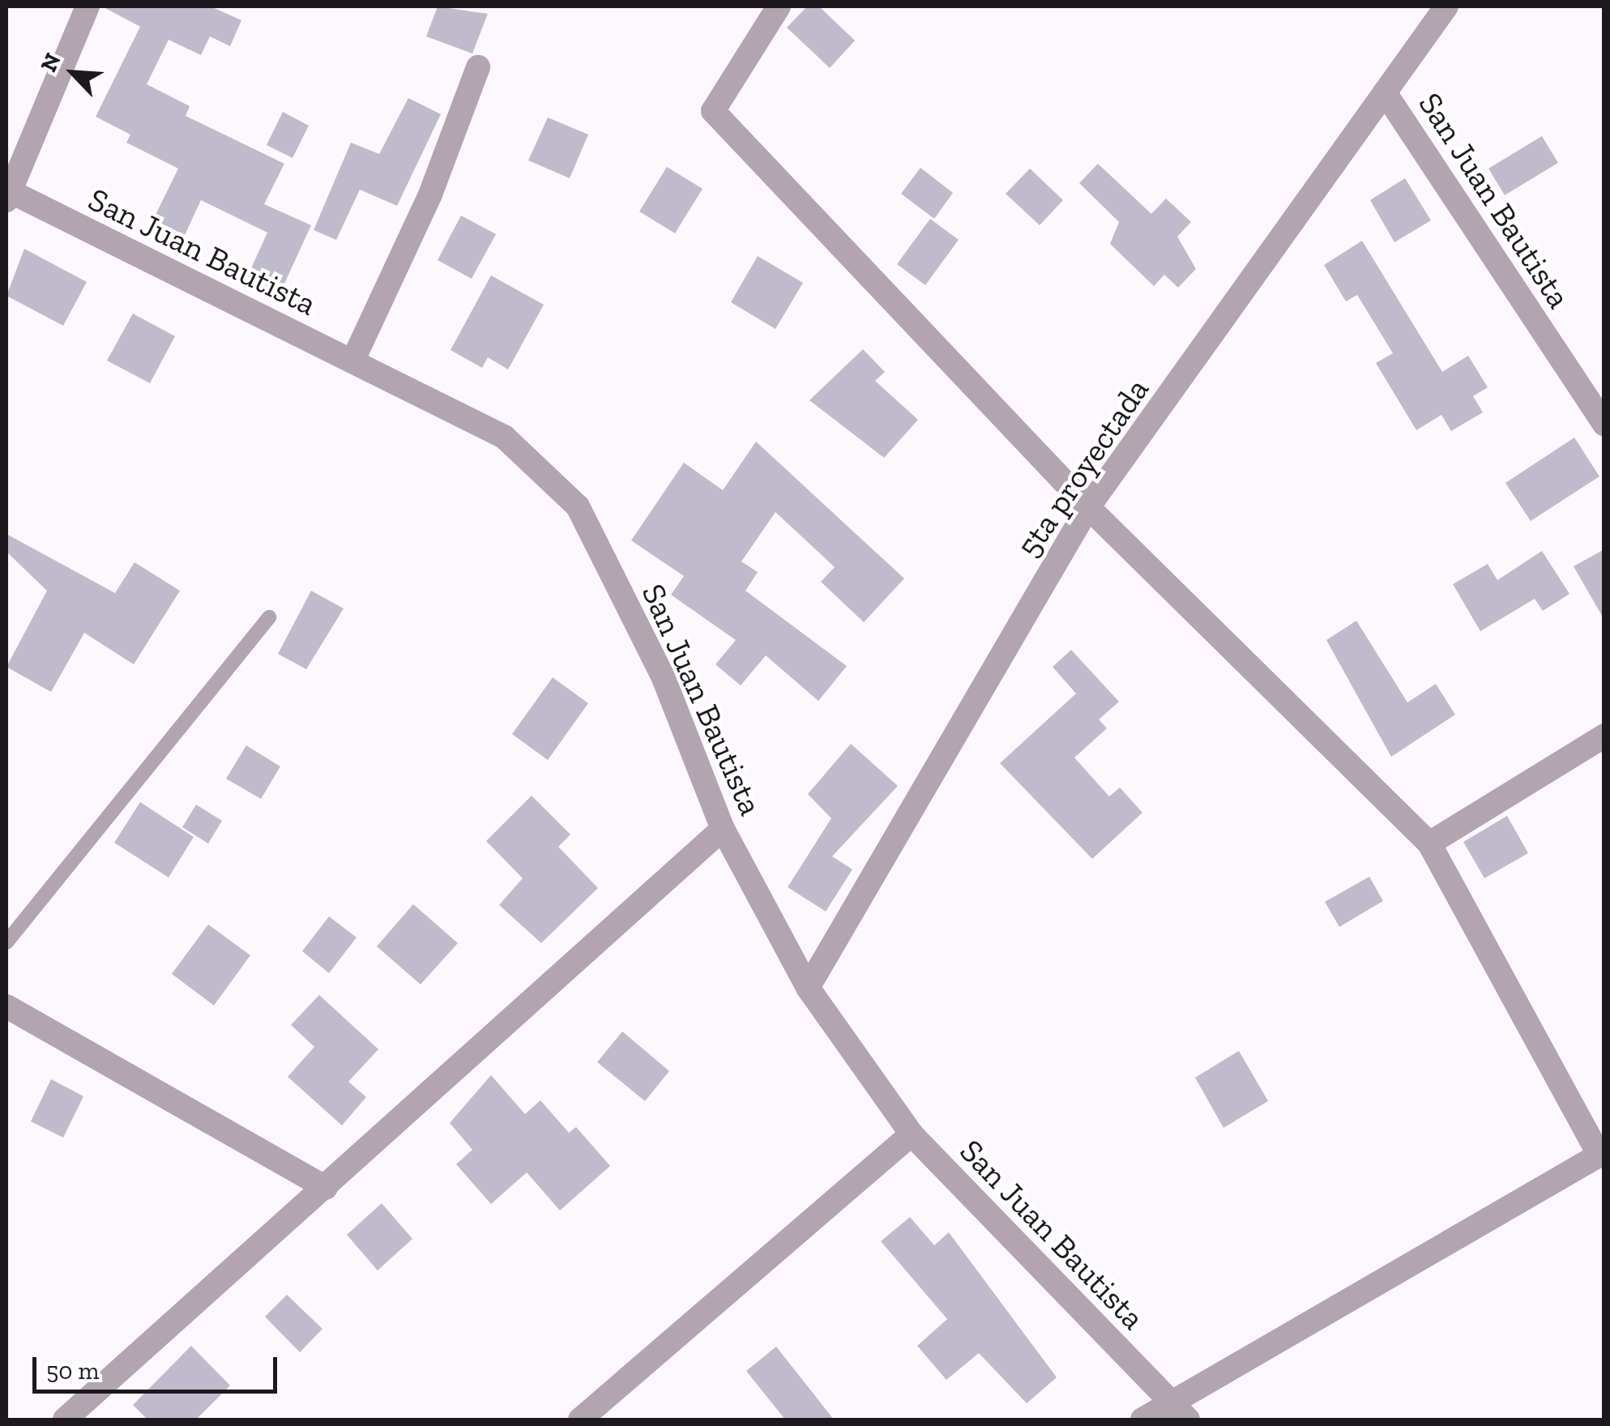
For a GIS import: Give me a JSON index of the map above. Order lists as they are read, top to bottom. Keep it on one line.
{"streets":{"street":["San Juan Bautista","5ta proyectada"]},"crossings":[["San Juan Bautista","5ta proyectada"]],"scale_bar":"50 m","north":"top left"}
